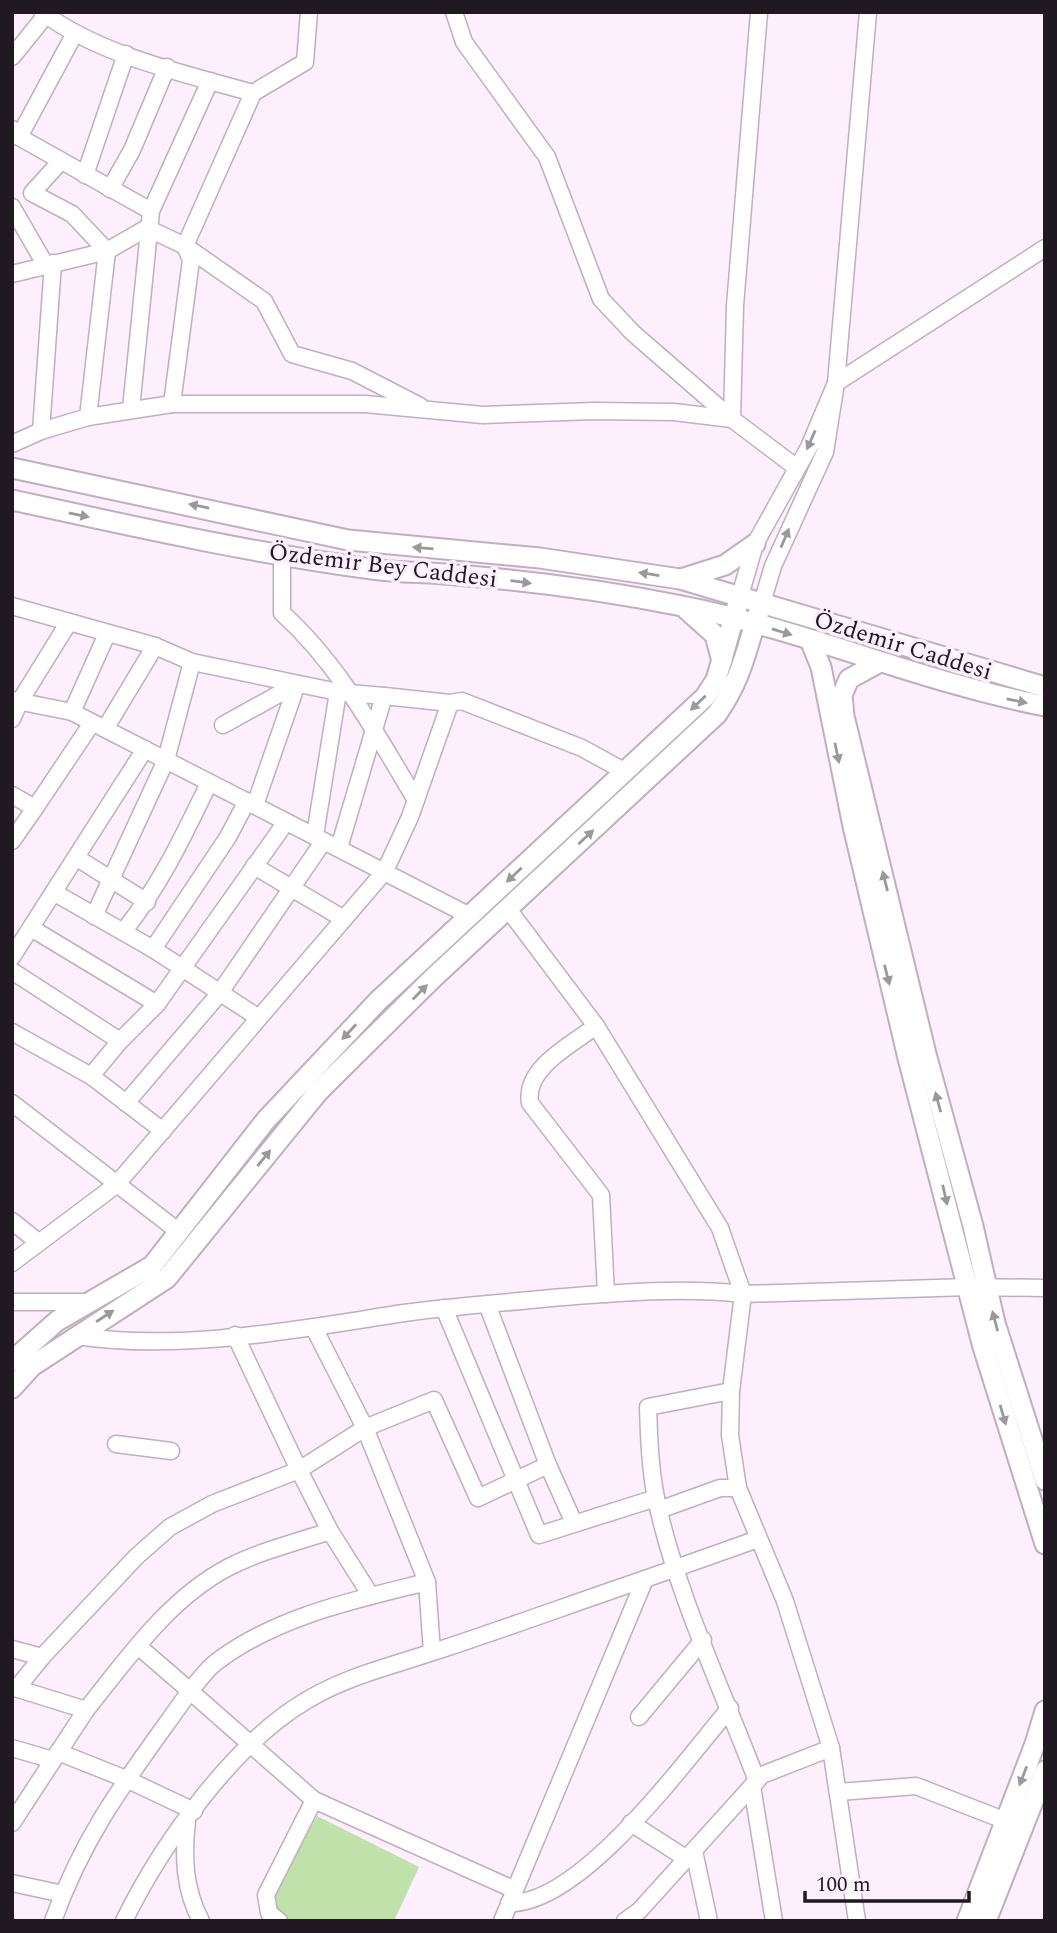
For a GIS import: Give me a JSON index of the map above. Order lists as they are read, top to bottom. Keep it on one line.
{"streets":{"main road":["Özdemir Bey Caddesi","Özdemir Caddesi"]},"crossings":[["Özdemir Bey Caddesi","Özdemir Caddesi"]],"one_way":["Özdemir Bey Caddesi"],"scale_bar":"100 m"}
